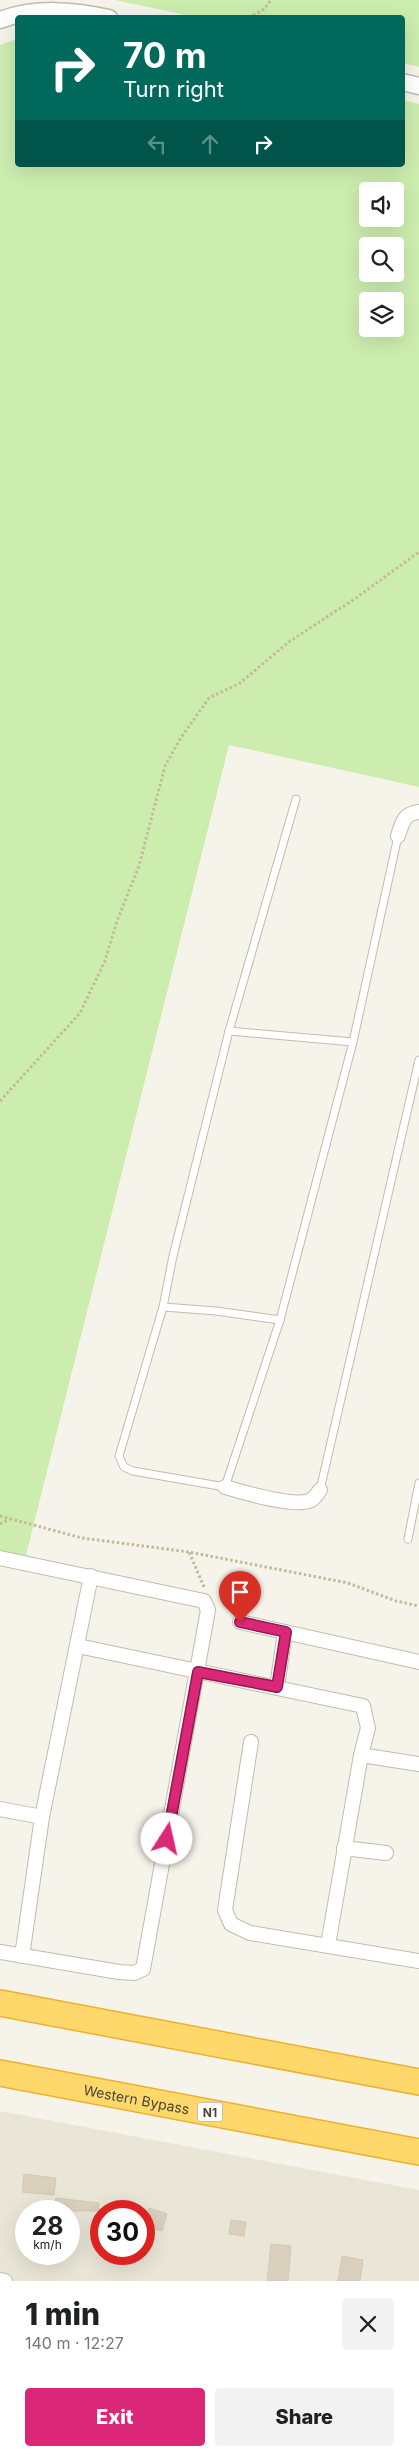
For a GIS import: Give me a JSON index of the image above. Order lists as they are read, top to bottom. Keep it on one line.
{"streets":{"highway":["Western Bypass","N1"]},"page":{"turn":["70 m","Turn right"],"speed":"28 km/h","limit":"30","heading":["1 min","140 m · 12:27"],"buttons":["Exit","Share"]}}
